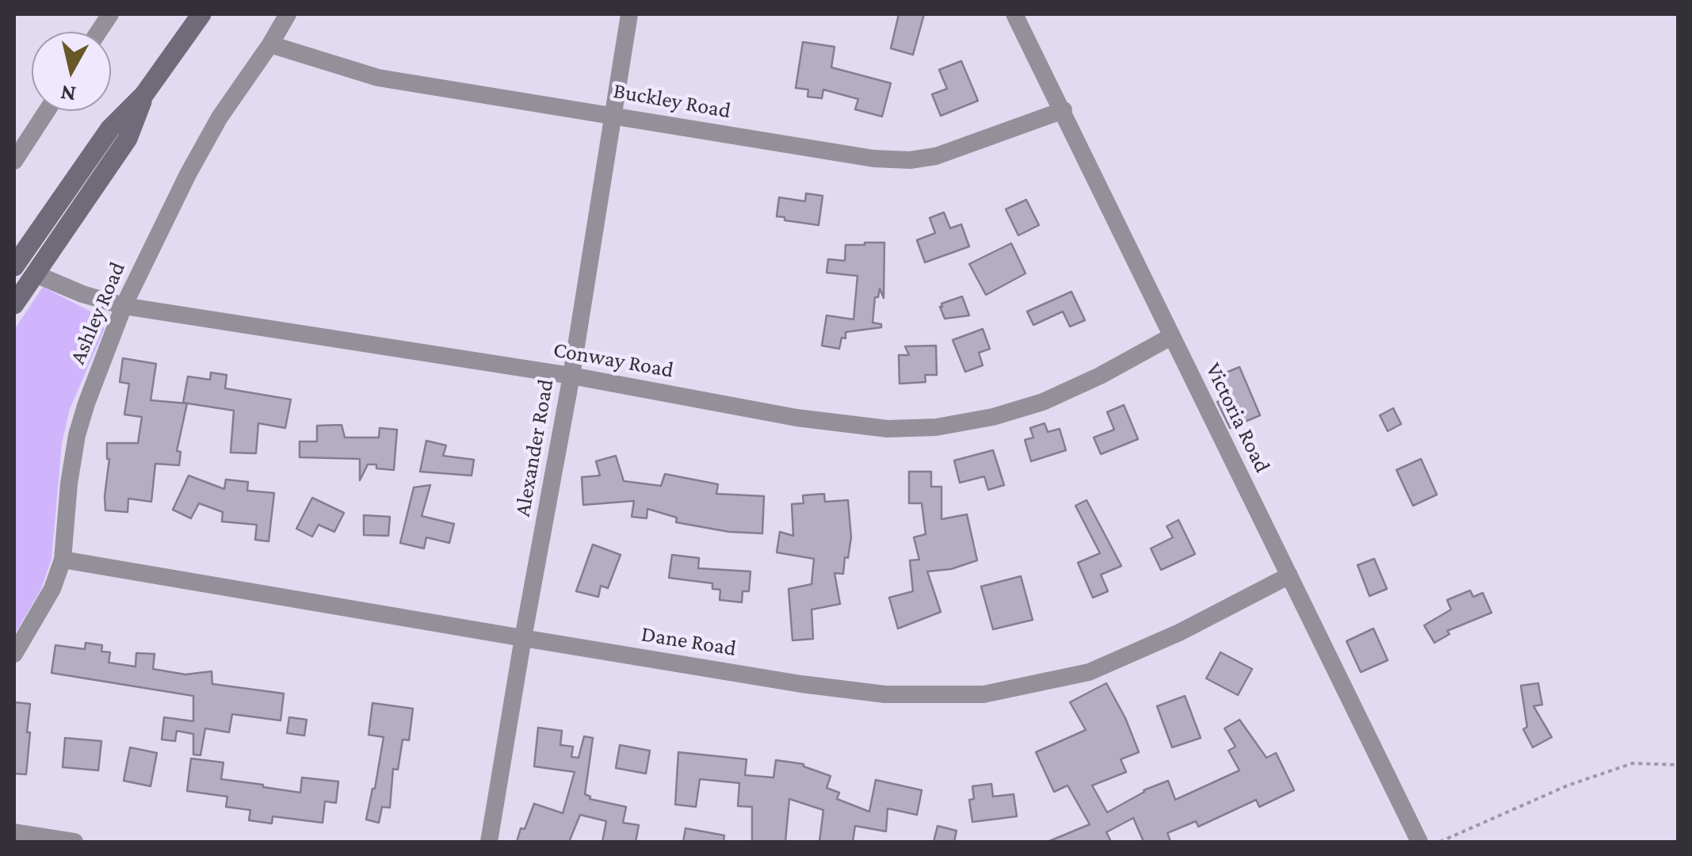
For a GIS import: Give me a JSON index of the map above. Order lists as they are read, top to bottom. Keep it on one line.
{"streets":{"street":["Buckley Road","Ashley Road","Conway Road","Victoria Road","Alexander Road","Dane Road"]},"crossings":[["Buckley Road","Ashley Road"],["Buckley Road","Victoria Road"],["Buckley Road","Alexander Road"],["Ashley Road","Conway Road"],["Ashley Road","Dane Road"],["Conway Road","Victoria Road"],["Conway Road","Alexander Road"],["Victoria Road","Dane Road"],["Alexander Road","Dane Road"]],"north":"bottom"}
